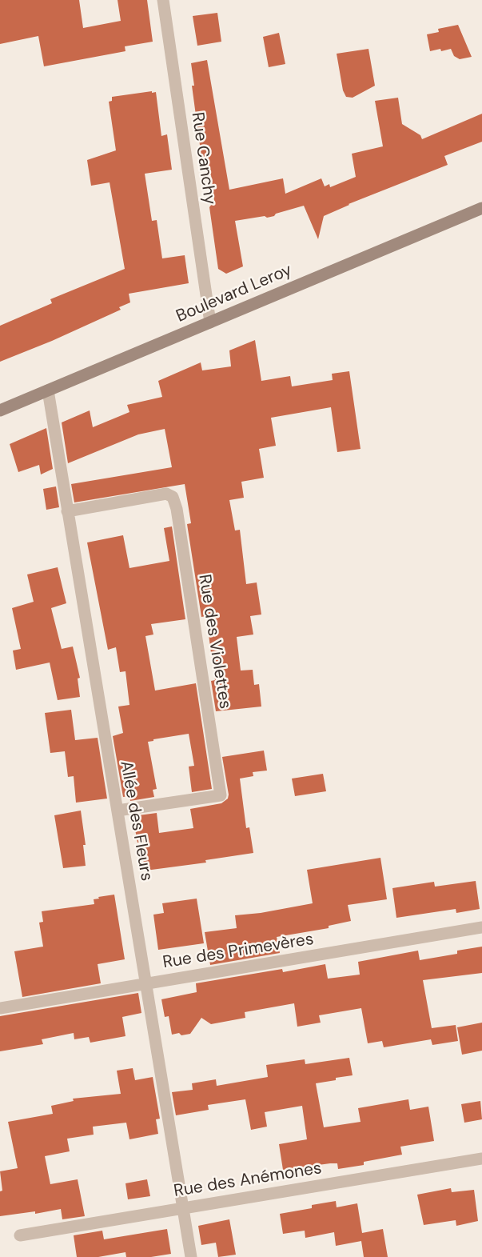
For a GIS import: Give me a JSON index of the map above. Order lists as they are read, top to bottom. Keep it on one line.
{"streets":{"main road":["Boulevard Leroy"],"street":["Rue Canchy","Rue des Violettes","Allée des Fleurs","Rue des Primevères","Rue des Anémones"]},"crossings":[["Rue Canchy","Boulevard Leroy"],["Boulevard Leroy","Allée des Fleurs"],["Rue des Violettes","Allée des Fleurs"],["Allée des Fleurs","Rue des Primevères"],["Allée des Fleurs","Rue des Anémones"]]}
